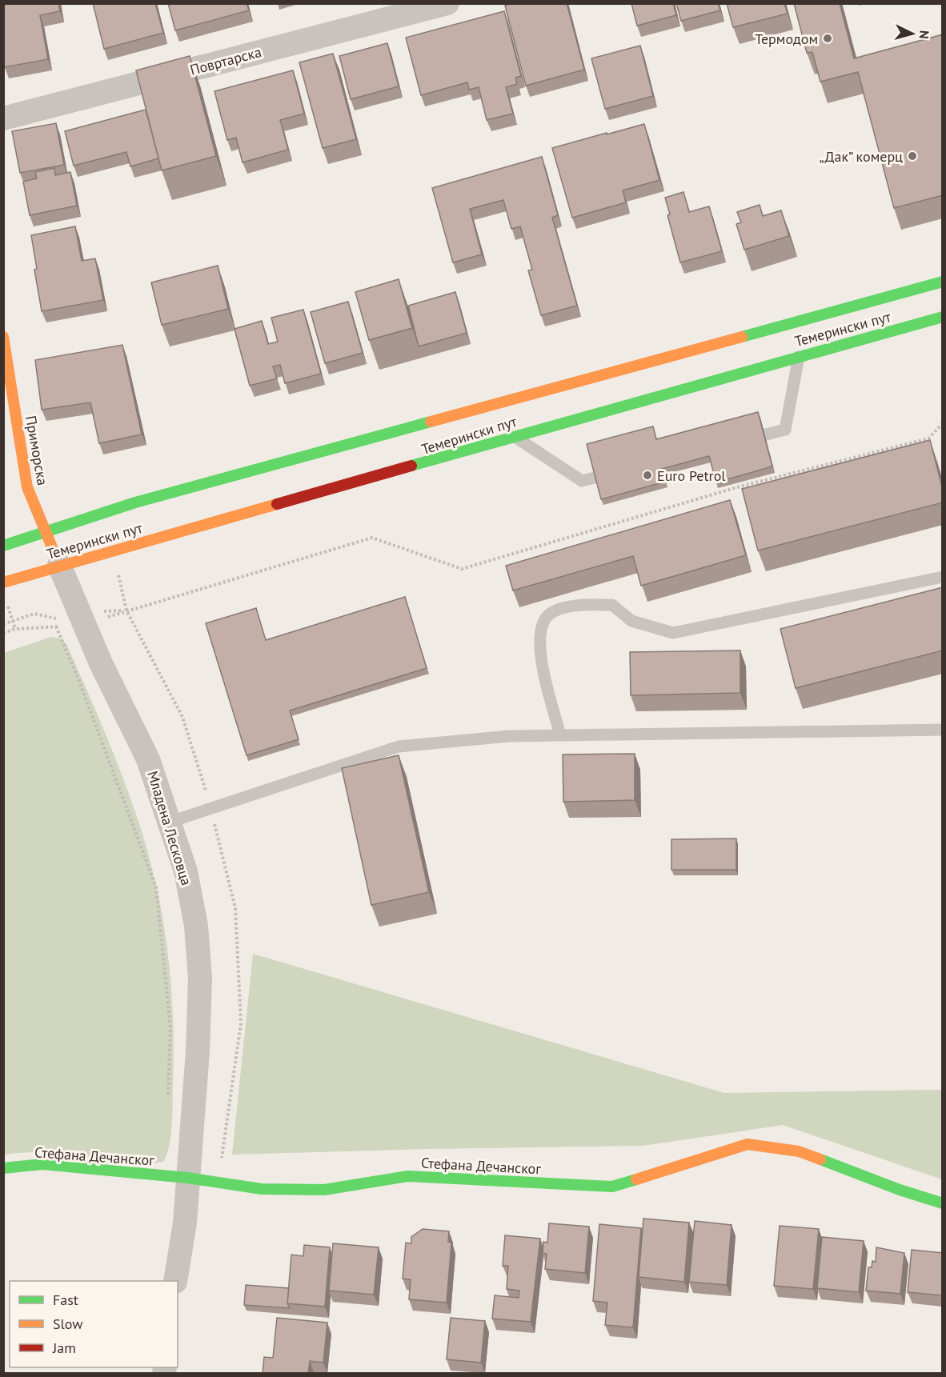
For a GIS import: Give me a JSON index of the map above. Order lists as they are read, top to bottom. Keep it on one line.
{"streets":{"main road":["Темерински пут","Приморска","Стефана Дечанског"],"street":["Повртарска","Младена Лесковца"]},"crossings":[["Темерински пут","Приморска"],["Темерински пут","Младена Лесковца"],["Приморска","Младена Лесковца"],["Младена Лесковца","Стефана Дечанског"]],"places":["Термодом","„Дак” комерц","Euro Petrol"],"legend":["Fast","Slow","Jam"],"north":"right"}
